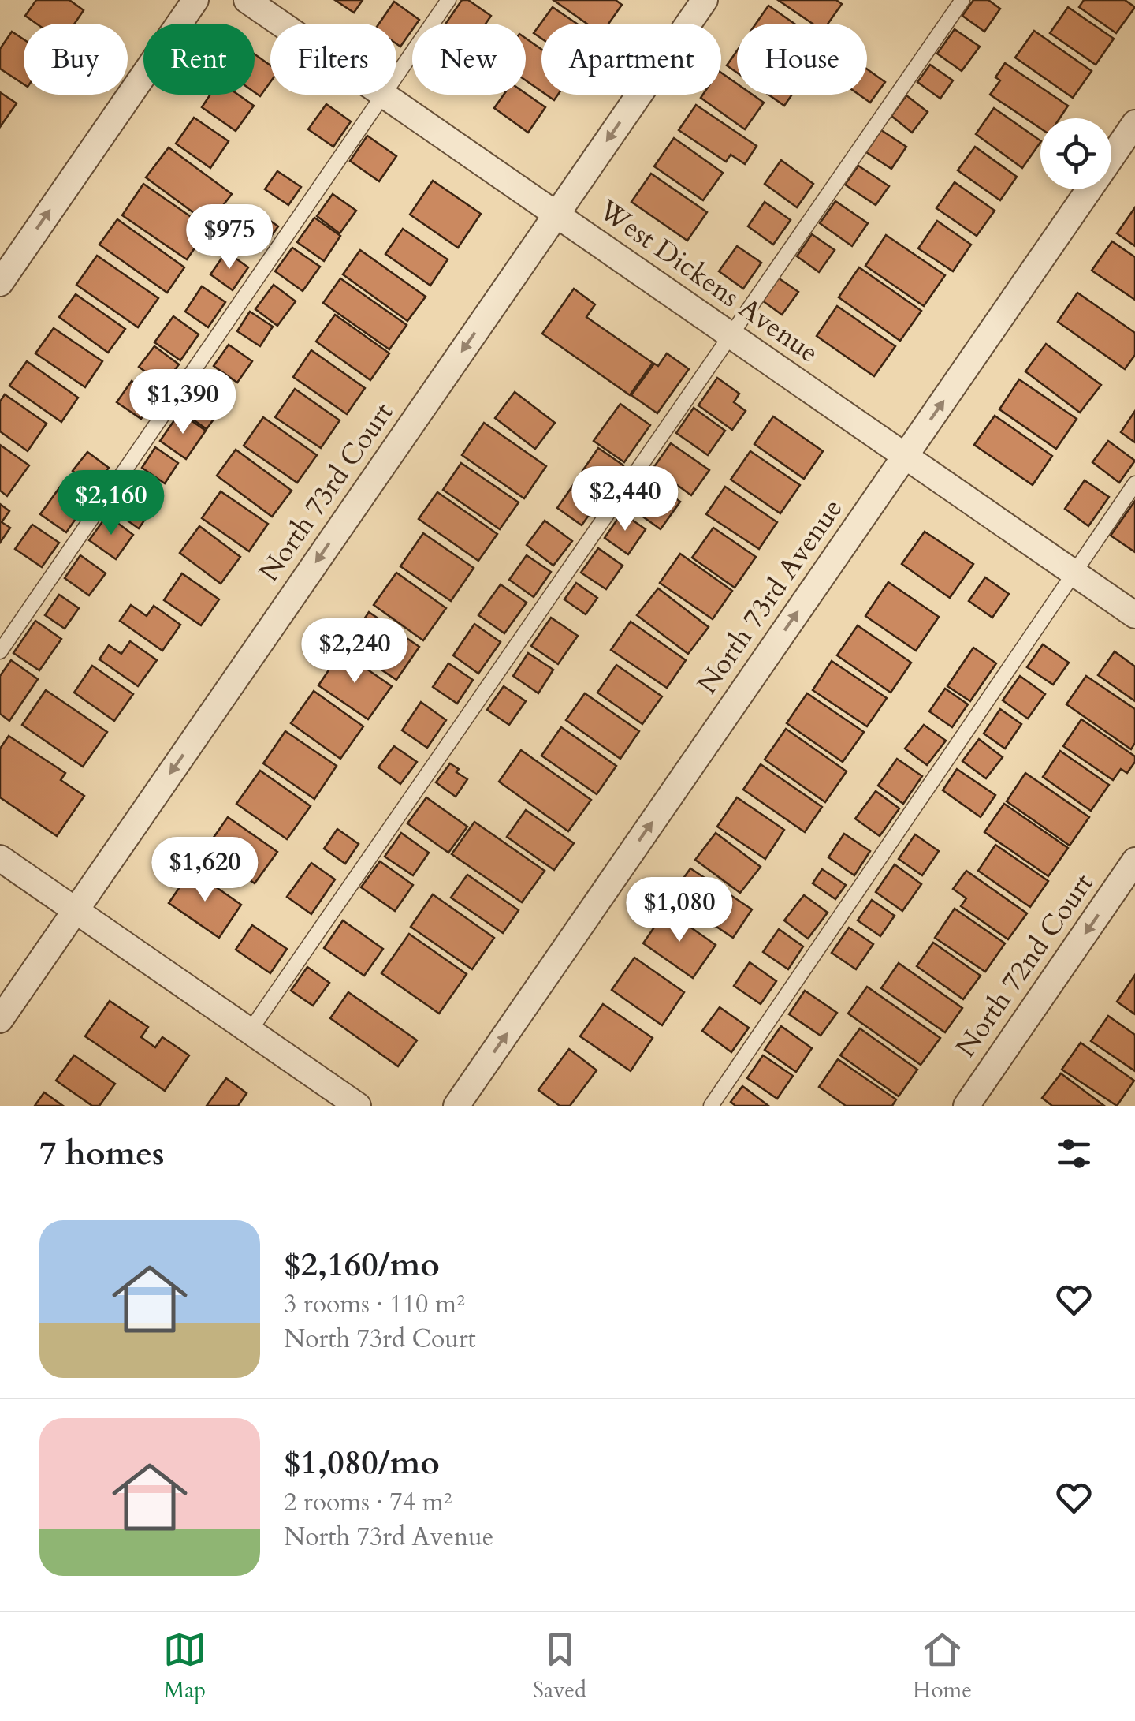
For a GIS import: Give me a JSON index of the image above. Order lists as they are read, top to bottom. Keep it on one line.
{"streets":{"street":["West Dickens Avenue","North 73rd Court","North 73rd Avenue","North 72nd Court"]},"crossings":[["West Dickens Avenue","North 73rd Court"],["West Dickens Avenue","North 73rd Avenue"]],"one_way":["North 73rd Court","North 73rd Avenue","North 72nd Court"],"page":{"chip":["Buy","Rent","Filters","New","Apartment","House"],"price":["$975","$1,390","$2,440","$2,160","$2,240","$1,620","$1,080"],"heading":"7 homes","list":[{"name":"$2,160/mo","note":"3 rooms · 110 m² · North 73rd Court"},{"name":"$1,080/mo","note":"2 rooms · 74 m² · North 73rd Avenue"}],"tabs":["Map","Saved","Home"]}}
